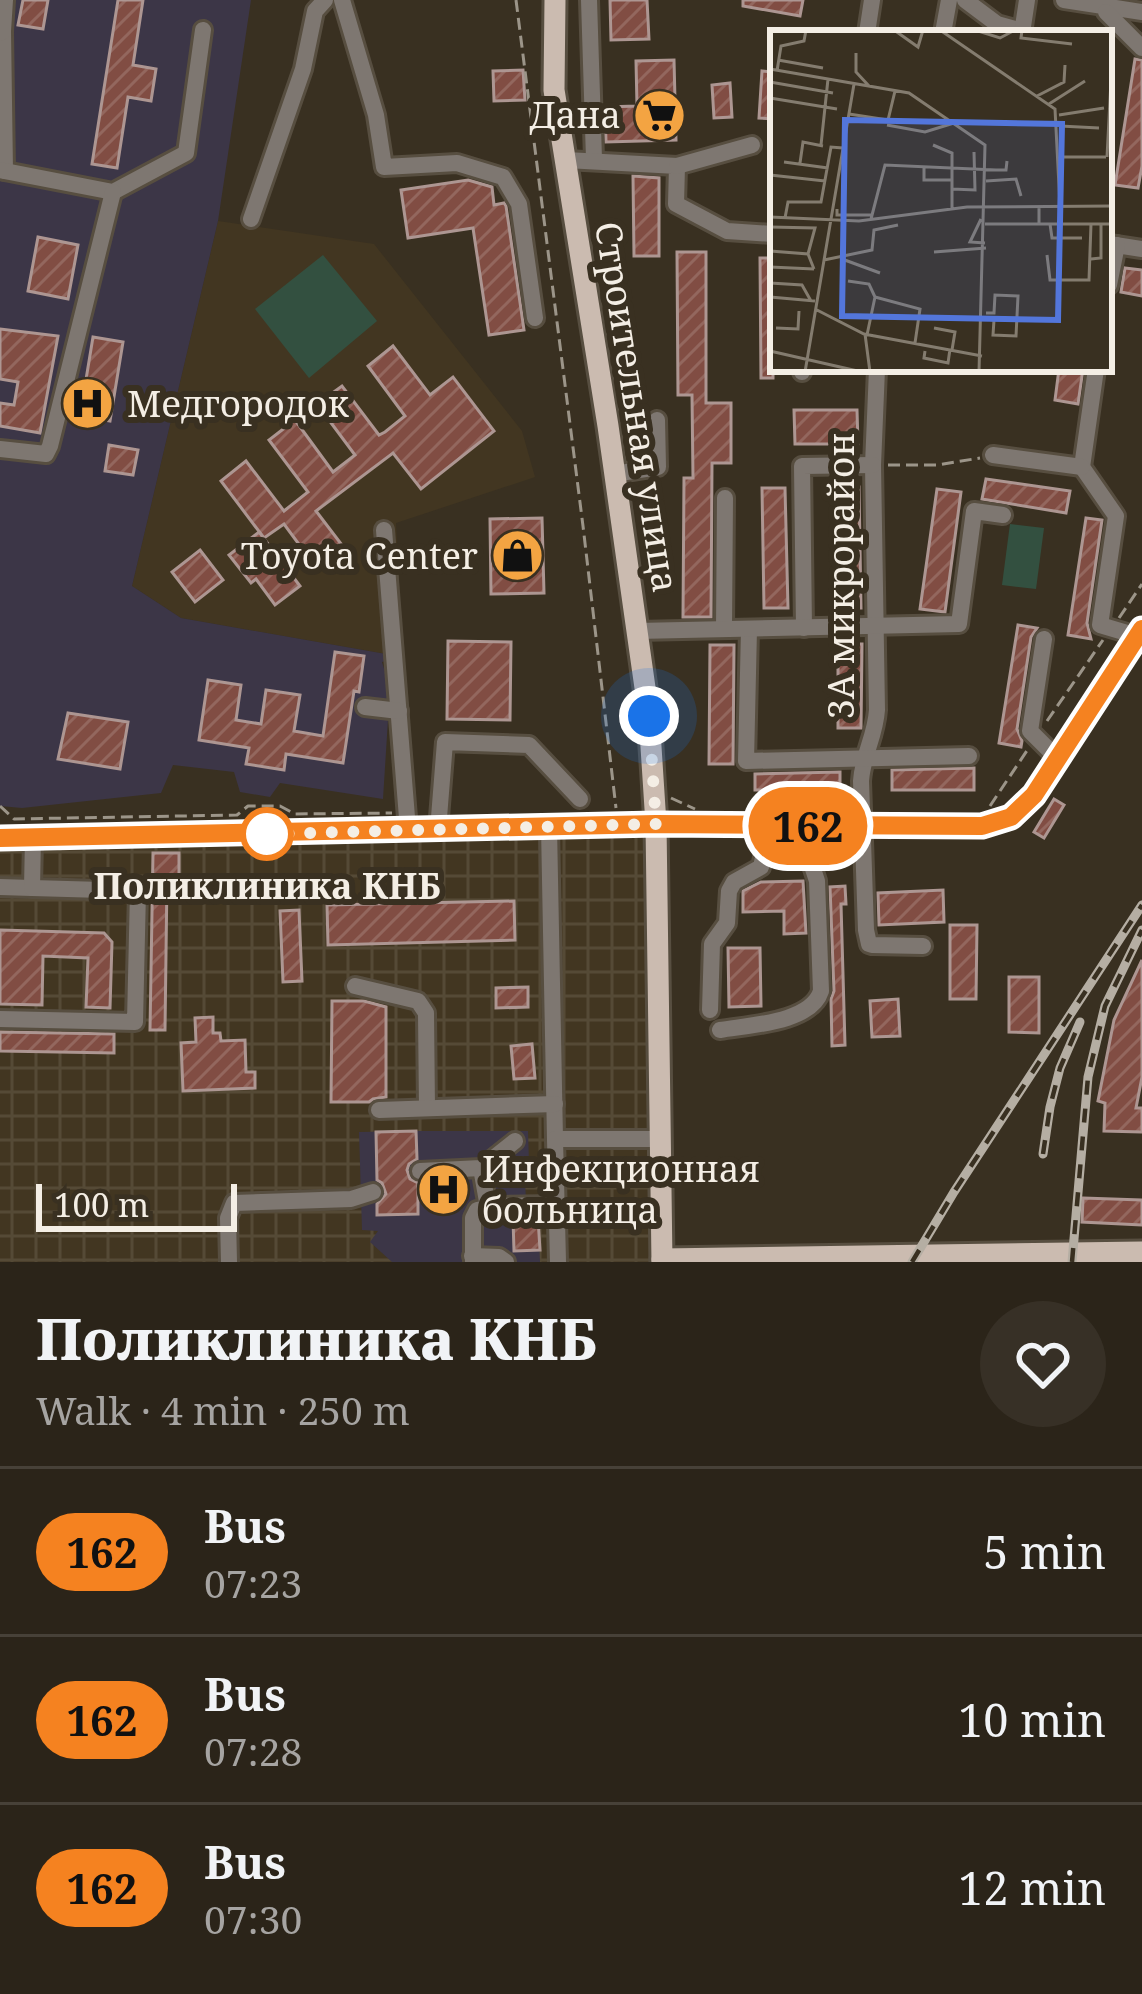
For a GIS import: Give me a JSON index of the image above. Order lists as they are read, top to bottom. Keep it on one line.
{"streets":{"main road":["Строительная улица"],"street":["3А микрорайон"]},"places":{"supermarket":["Дана"],"hospital":["Медгородок","Инфекционная больница"],"shop":["Toyota Center"],"other":["Поликлиника КНБ"]},"lines":["bus line 162"],"scale_bar":"100 m","page":{"on_map":"162","scale":"100 m","heading":["Поликлиника КНБ","Walk · 4 min · 250 m"],"list":[{"mark":"162","name":"Bus","note":"07:23","value":"5 min"},{"mark":"162","name":"Bus","note":"07:28","value":"10 min"},{"mark":"162","name":"Bus","note":"07:30","value":"12 min"}]}}
